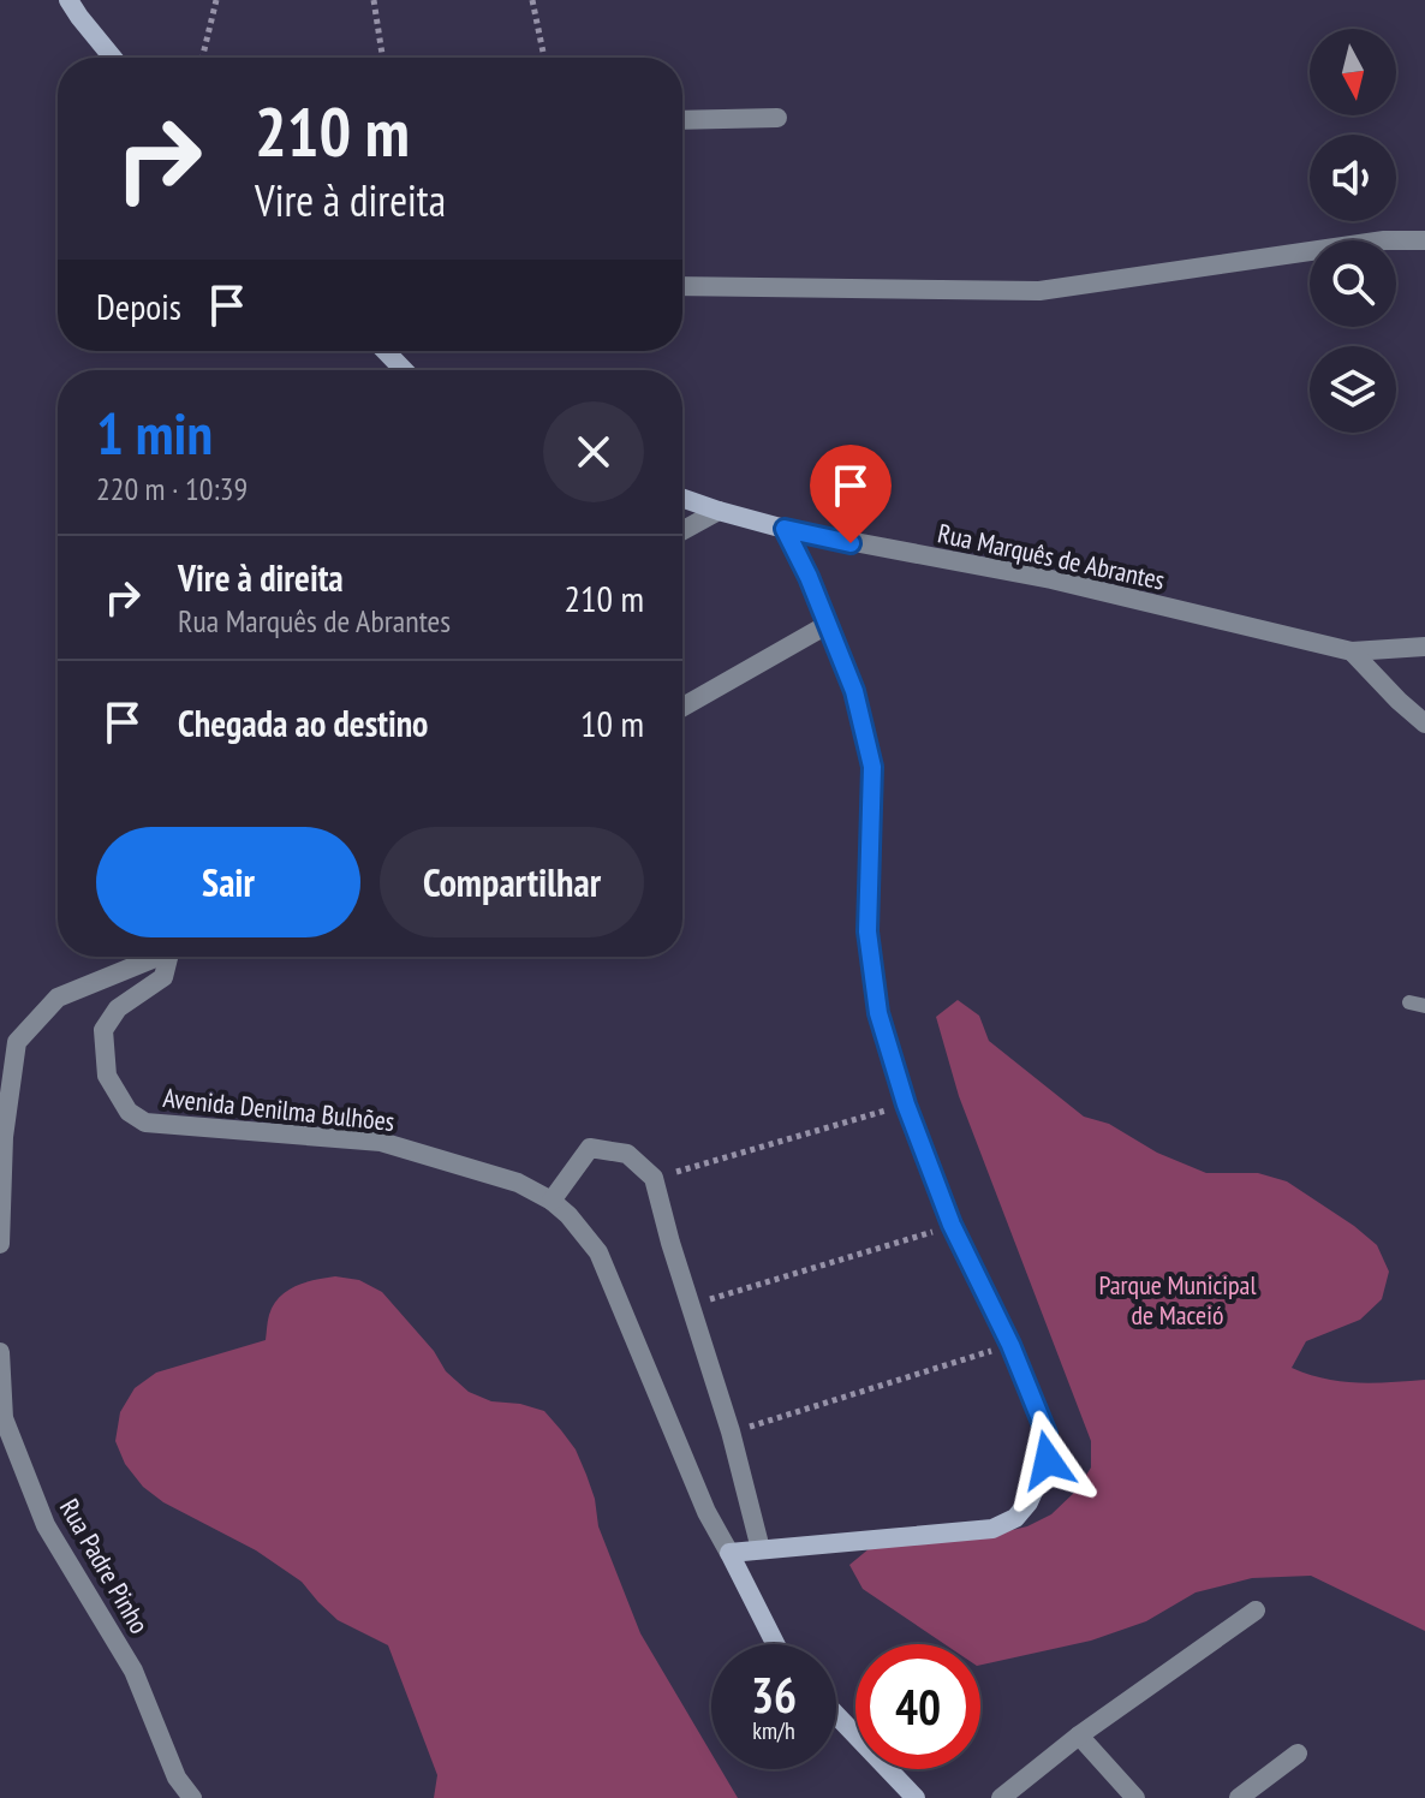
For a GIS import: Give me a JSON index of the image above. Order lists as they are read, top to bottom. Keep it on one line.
{"streets":{"street":["Rua Marquês de Abrantes","Avenida Denilma Bulhões","Rua Padre Pinho"]},"parks":["Parque Municipal de Maceió"],"north":"bottom","page":{"turn":["210 m","Vire à direita"],"then":"Depois","heading":["1 min","220 m · 10:39"],"list":[{"name":"Vire à direita","note":"Rua Marquês de Abrantes","value":"210 m"},{"name":"Chegada ao destino","value":"10 m"}],"buttons":["Sair","Compartilhar"],"speed":"36 km/h","limit":"40"}}
